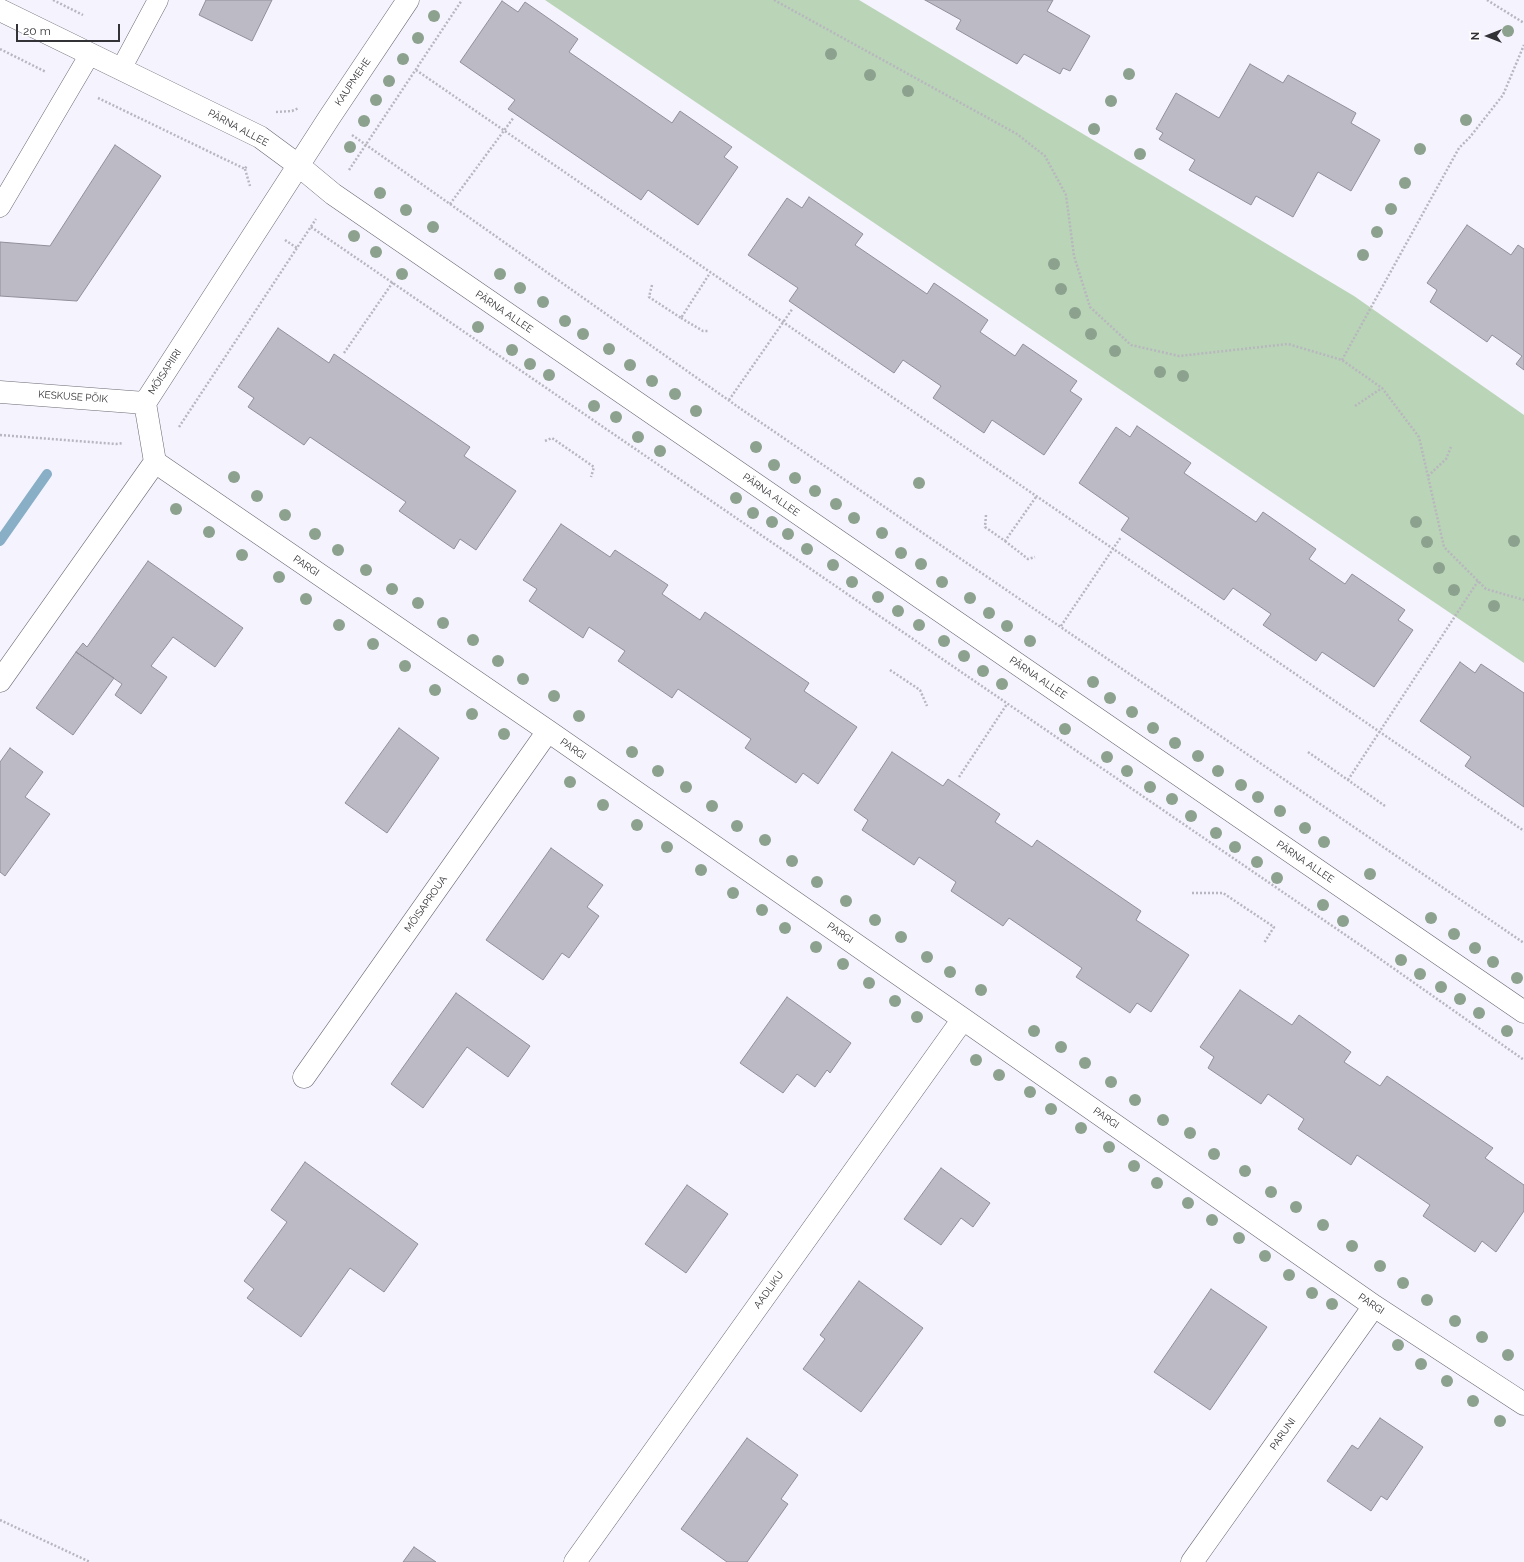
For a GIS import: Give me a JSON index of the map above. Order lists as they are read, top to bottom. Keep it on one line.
{"streets":{"street":["KAUPMEHE","PÄRNA ALLEE","MÕISAPIIRI","KESKUSE PÕIK","PARGI","MÕISAPROUA","AADLIKU","PARUNI"]},"crossings":[["KAUPMEHE","PÄRNA ALLEE"],["KAUPMEHE","MÕISAPIIRI"],["PÄRNA ALLEE","MÕISAPIIRI"],["MÕISAPIIRI","KESKUSE PÕIK"],["MÕISAPIIRI","PARGI"],["PARGI","MÕISAPROUA"],["PARGI","AADLIKU"],["PARGI","PARUNI"]],"scale_bar":"20 m","north":"left"}
